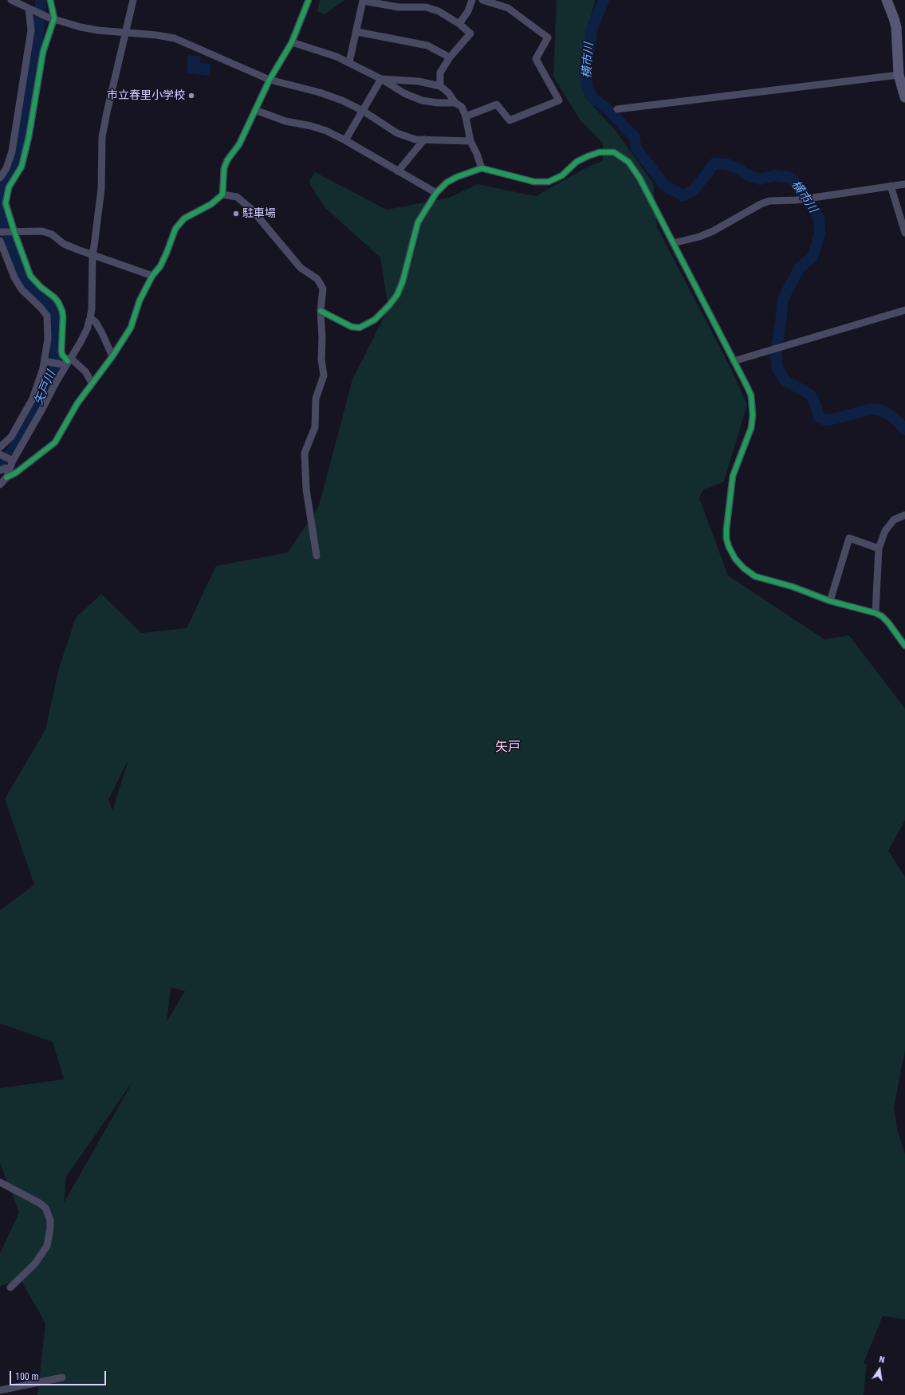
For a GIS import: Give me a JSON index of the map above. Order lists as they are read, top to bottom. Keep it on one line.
{"districts":["矢戸"],"water":["横市川","矢戸川"],"places":["市立春里小学校","駐車場"],"scale_bar":"100 m","north":"top"}
